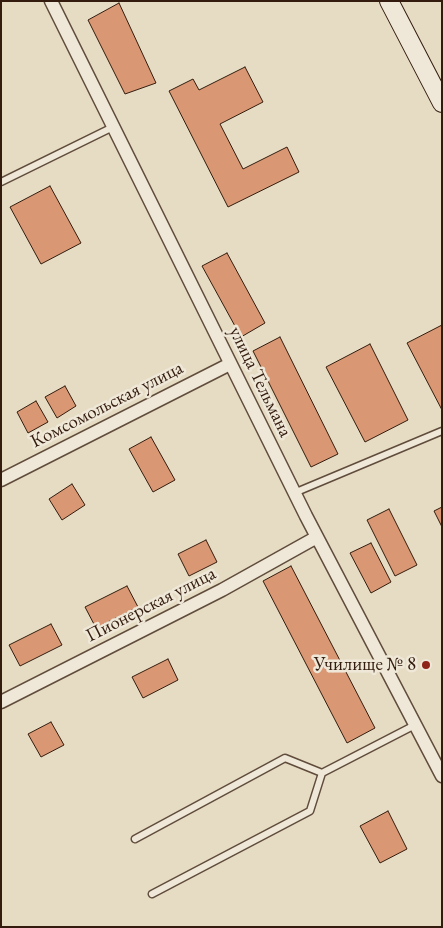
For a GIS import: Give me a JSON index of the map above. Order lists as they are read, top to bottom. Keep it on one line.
{"streets":{"street":["улица Тельмана","Комсомольская улица","Пионерская улица"]},"crossings":[["улица Тельмана","Комсомольская улица"],["улица Тельмана","Пионерская улица"]],"places":["Училище № 8"]}
